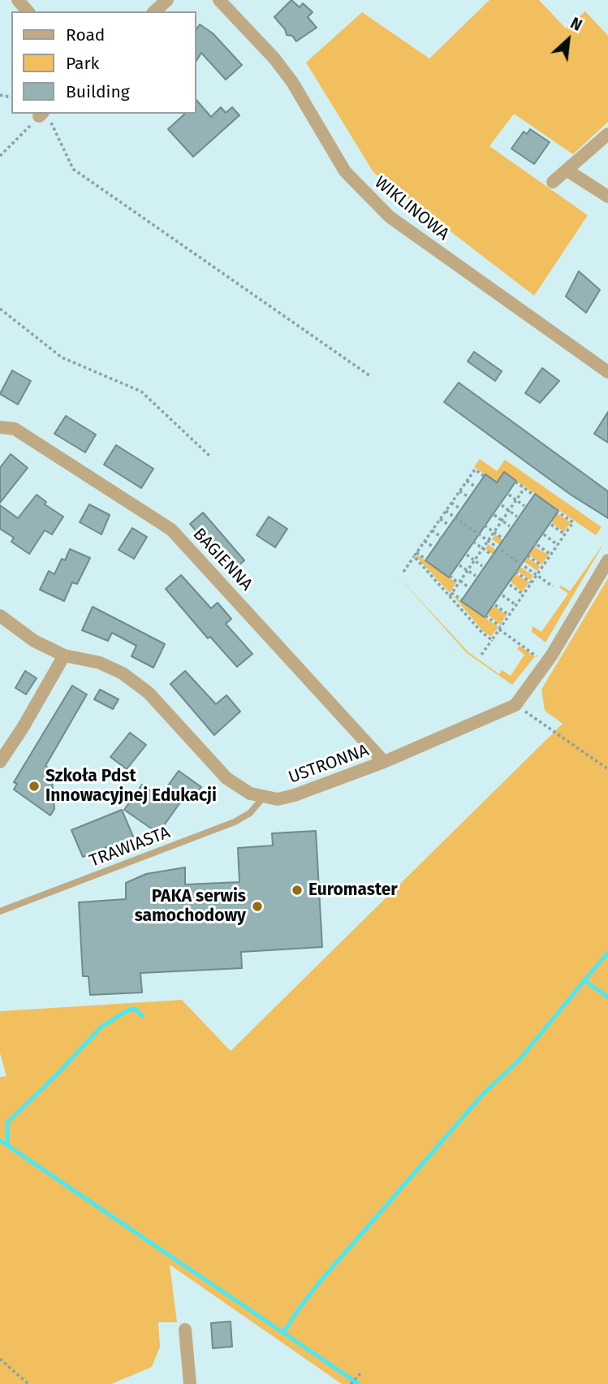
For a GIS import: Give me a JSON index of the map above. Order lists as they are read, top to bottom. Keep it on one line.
{"streets":{"street":["WIKLINOWA","BAGIENNA","USTRONNA"],"lane":["TRAWIASTA"]},"crossings":[["BAGIENNA","USTRONNA"],["USTRONNA","TRAWIASTA"]],"places":["Szkoła Pdst Innowacyjnej Edukacji","Euromaster","PAKA serwis samochodowy"],"legend":["Road","Park","Building"],"north":"top right"}
